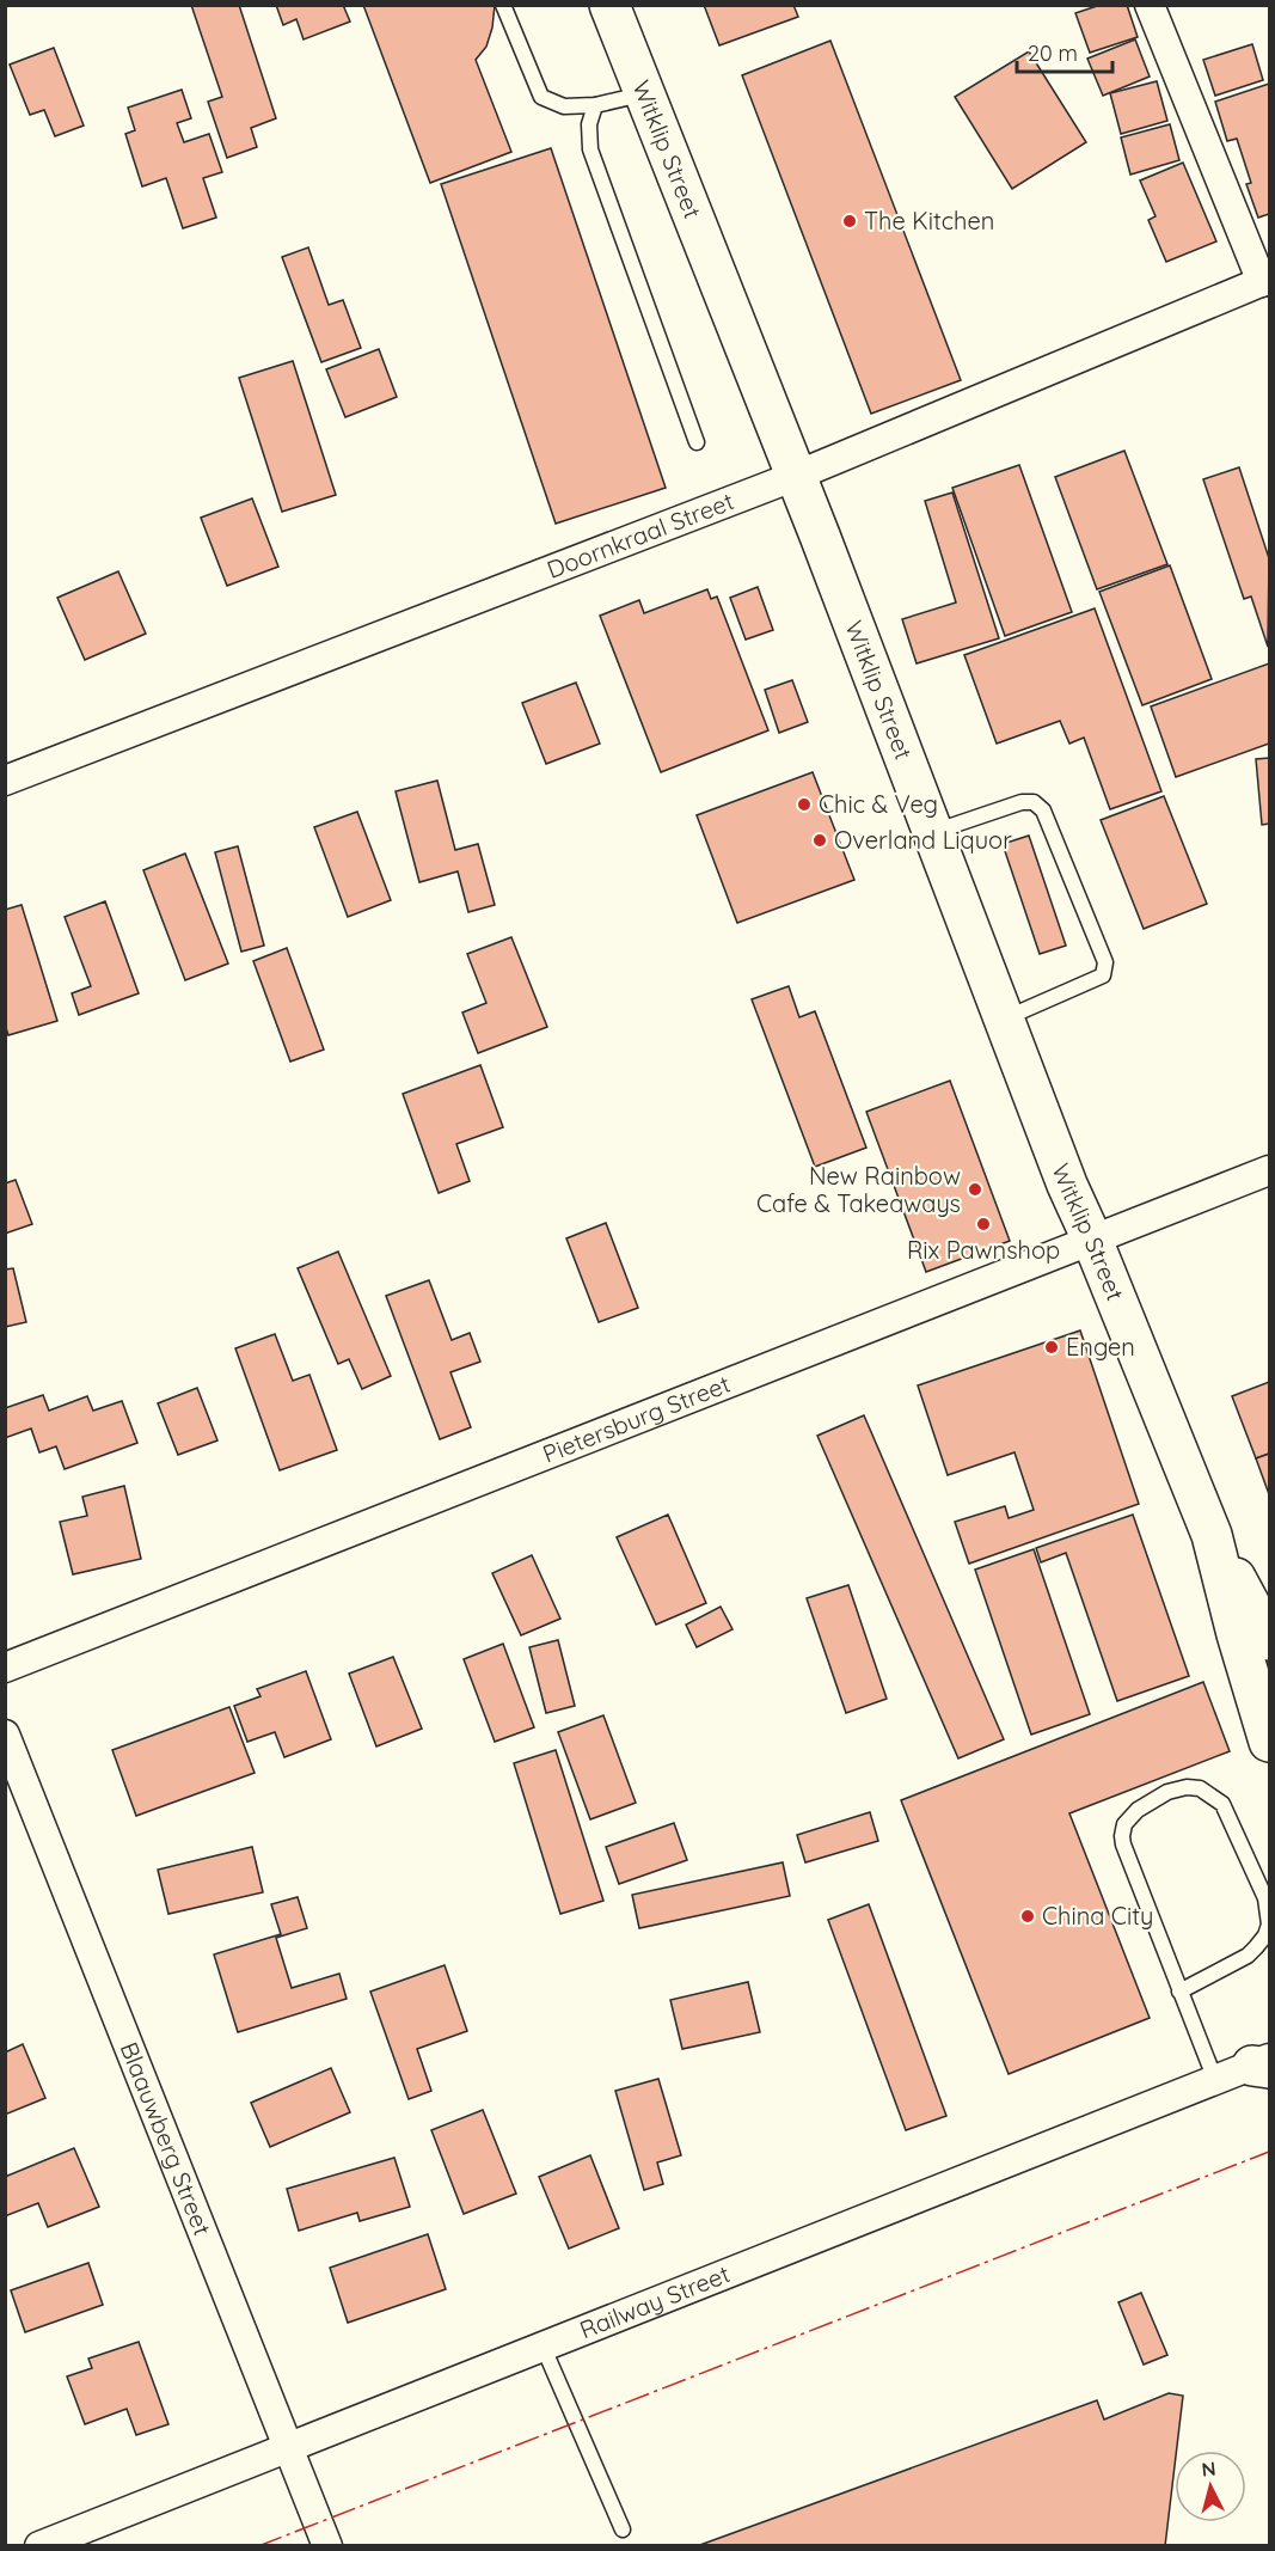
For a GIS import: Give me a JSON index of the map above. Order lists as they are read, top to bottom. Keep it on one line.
{"streets":{"main road":["Witklip Street"],"street":["Doornkraal Street","Pietersburg Street","Blaauwberg Street","Railway Street"]},"crossings":[["Witklip Street","Doornkraal Street"],["Witklip Street","Pietersburg Street"],["Blaauwberg Street","Railway Street"]],"places":["The Kitchen","Chic & Veg","Overland Liquor","New Rainbow Cafe & Takeaways","Rix Pawnshop","Engen","China City"],"scale_bar":"20 m","north":"top"}
